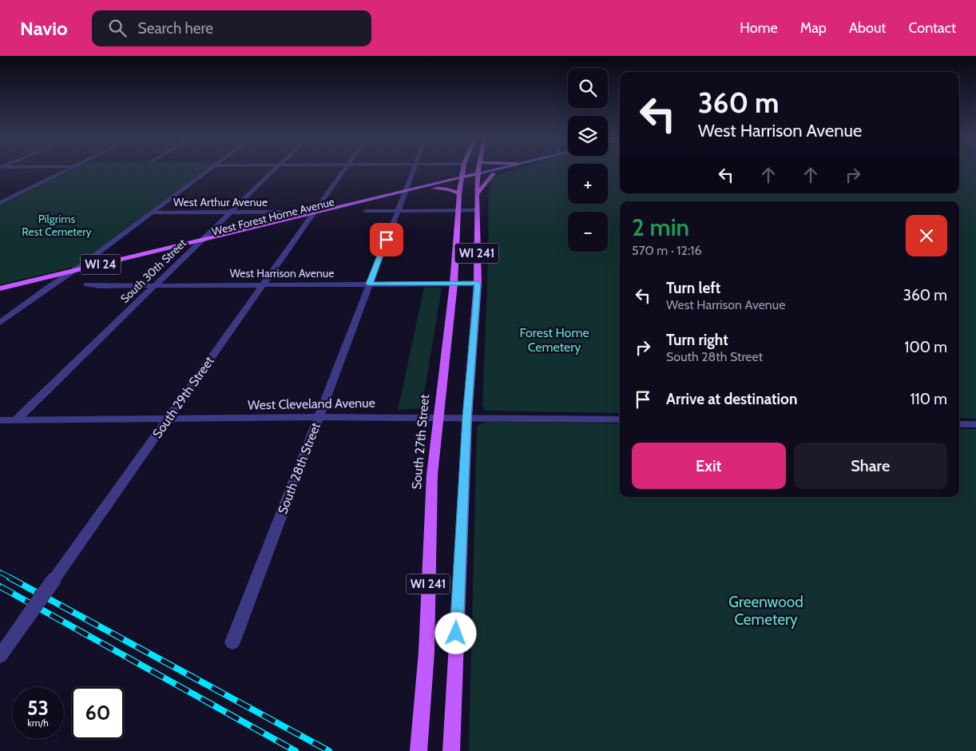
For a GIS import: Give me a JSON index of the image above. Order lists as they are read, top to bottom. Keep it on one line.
{"streets":{"main road":["West Forest Home Avenue","WI 241","WI 24","South 27th Street"],"street":["West Arthur Avenue","South 30th Street","West Harrison Avenue","South 29th Street","West Cleveland Avenue","South 28th Street"]},"crossings":[["West Arthur Avenue","West Forest Home Avenue"],["West Arthur Avenue","South 30th Street"],["West Arthur Avenue","South 29th Street"],["West Forest Home Avenue","WI 241"],["West Forest Home Avenue","South 30th Street"],["West Forest Home Avenue","South 29th Street"],["West Forest Home Avenue","South 27th Street"],["West Forest Home Avenue","South 28th Street"],["WI 241","West Harrison Avenue"],["WI 241","West Cleveland Avenue"],["South 30th Street","West Harrison Avenue"],["South 30th Street","West Cleveland Avenue"],["West Harrison Avenue","South 29th Street"],["West Harrison Avenue","South 27th Street"],["West Harrison Avenue","South 28th Street"],["South 29th Street","West Cleveland Avenue"],["West Cleveland Avenue","South 27th Street"],["West Cleveland Avenue","South 28th Street"]],"parks":["Pilgrims Rest Cemetery","Forest Home Cemetery","Greenwood Cemetery"],"page":{"header":"Navio","search":"Search here","nav":["Home","Map","About","Contact"],"map_buttons":["+","−"],"turn":["360 m","West Harrison Avenue"],"heading":["2 min","570 m · 12:16"],"list":[{"name":"Turn left","note":"West Harrison Avenue","value":"360 m"},{"name":"Turn right","note":"South 28th Street","value":"100 m"},{"name":"Arrive at destination","value":"110 m"}],"buttons":["Exit","Share"],"speed":"53 km/h","limit":"60"}}
